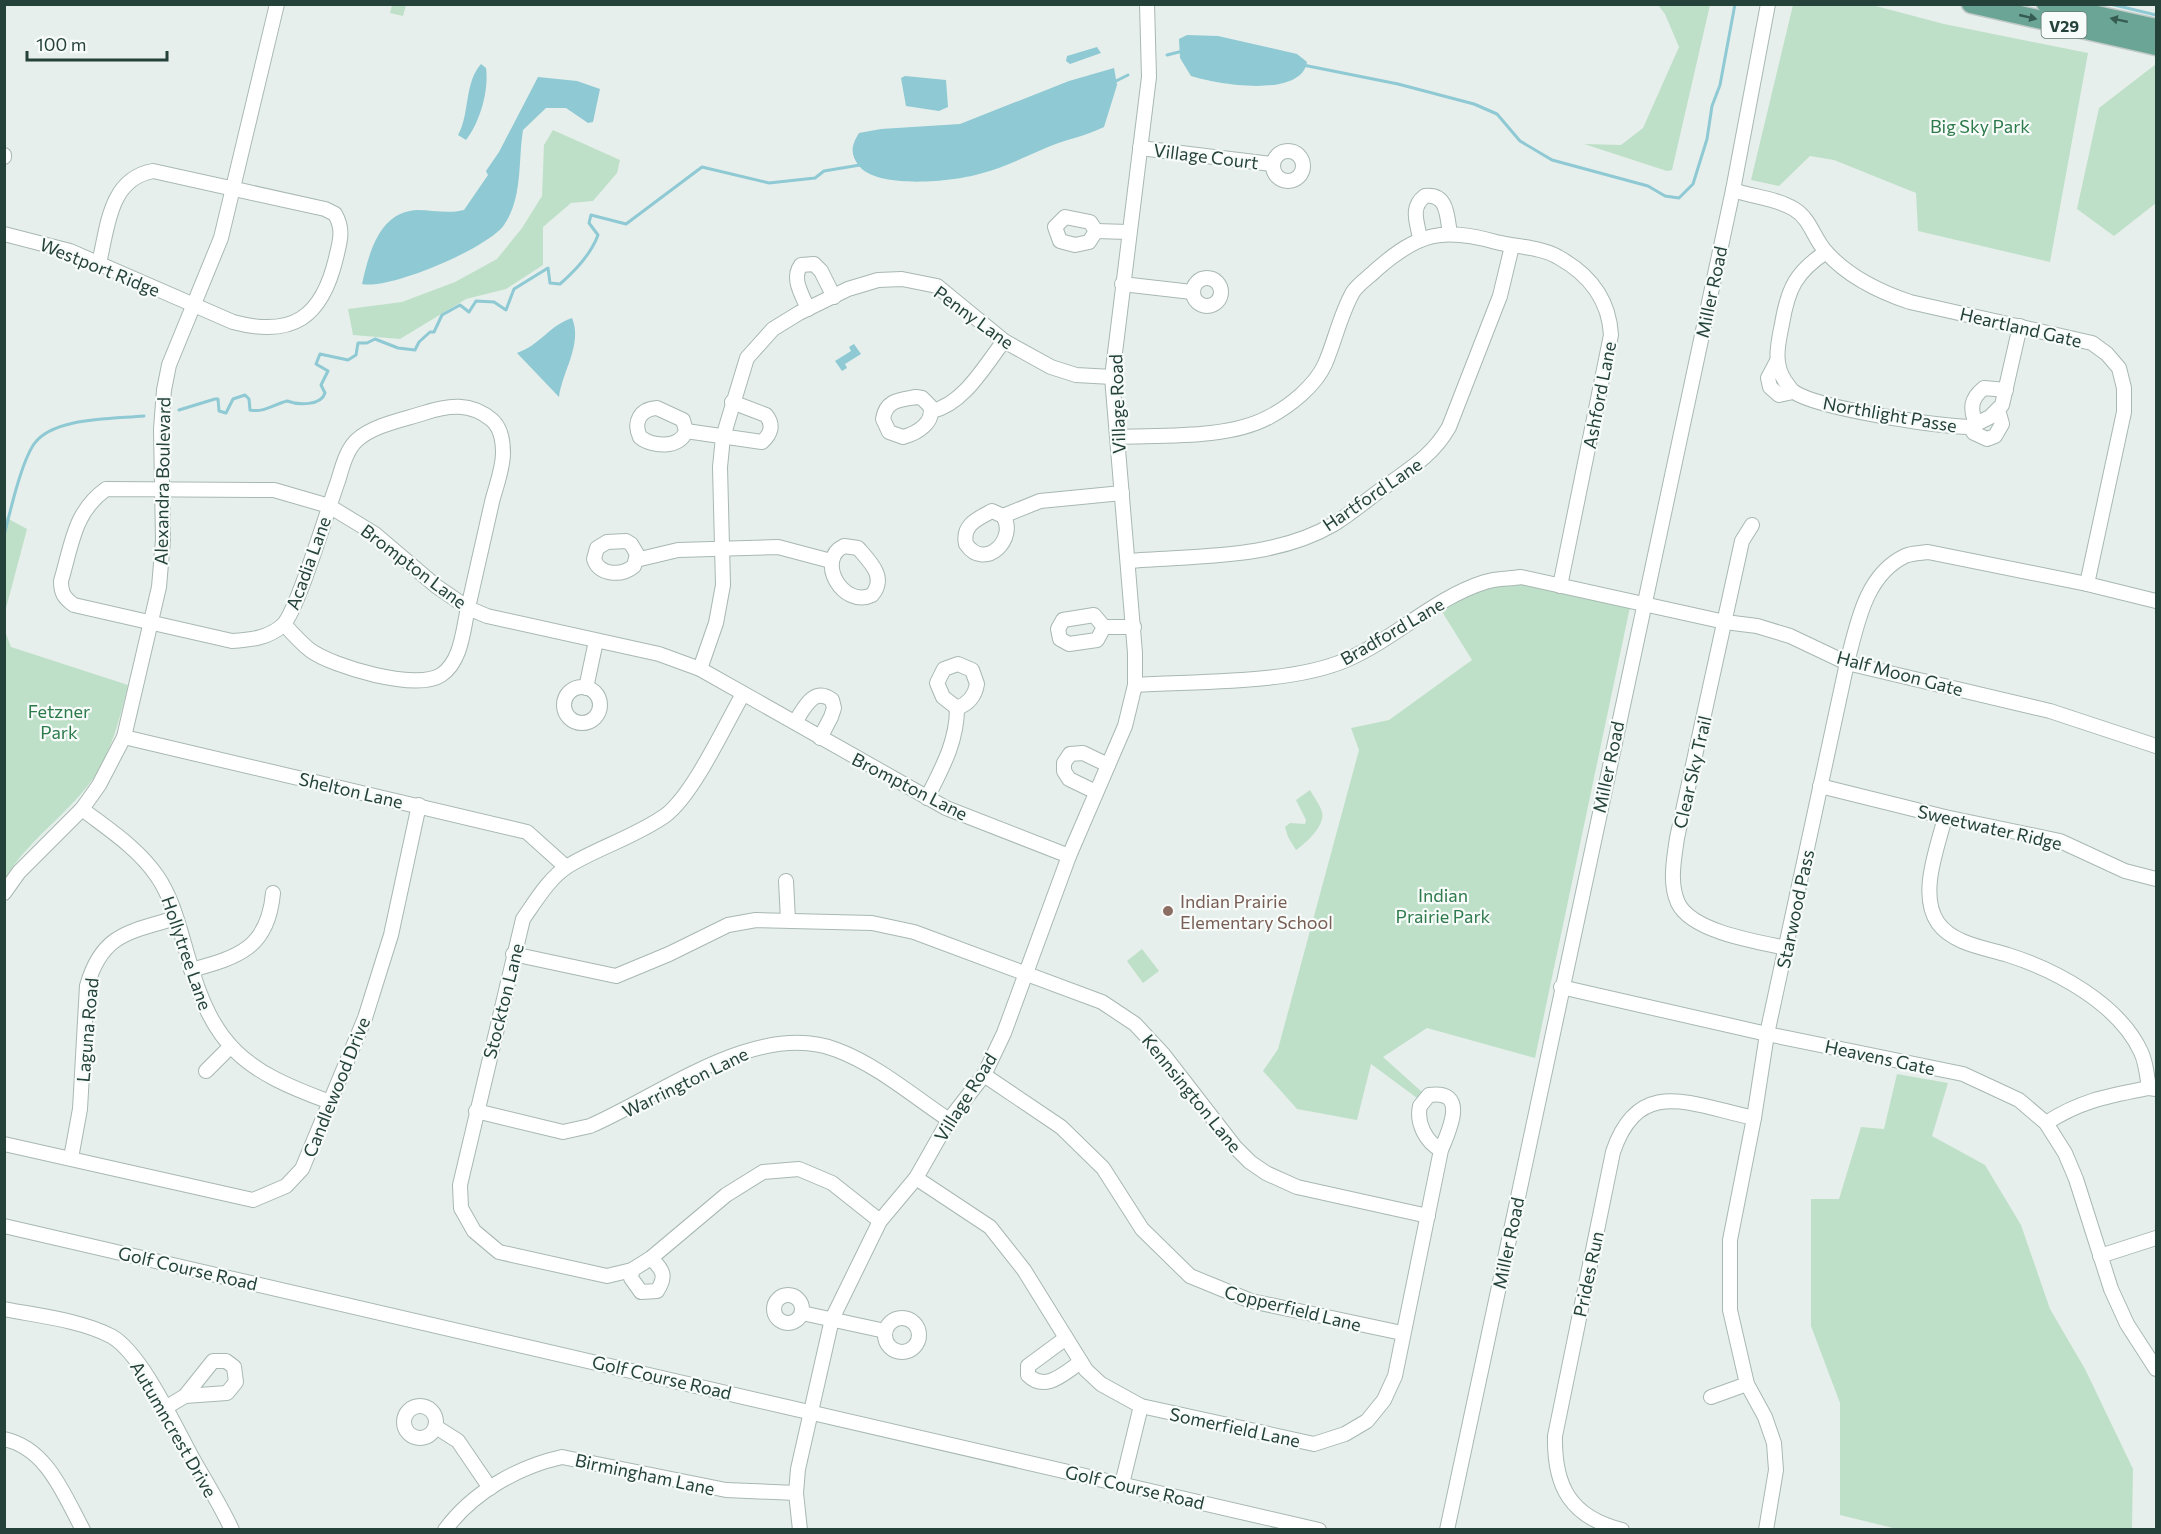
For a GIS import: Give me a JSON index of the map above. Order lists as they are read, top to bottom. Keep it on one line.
{"streets":{"main road":["V29"],"street":["Village Court","Westport Ridge","Miller Road","Penny Lane","Heartland Gate","Ashford Lane","Village Road","Northlight Passe","Alexandra Boulevard","Hartford Lane","Acadia Lane","Brompton Lane","Bradford Lane","Half Moon Gate","Clear Sky Trail","Shelton Lane","Sweetwater Ridge","Starwood Pass","Hollytree Lane","Stockton Lane","Laguna Road","Heavens Gate","Warrington Lane","Candlewood Drive","Kennsington Lane","Golf Course Road","Prides Run","Copperfield Lane","Somerfield Lane","Autumncrest Drive","Birmingham Lane"]},"crossings":[["Village Court","Village Road"],["Westport Ridge","Alexandra Boulevard"],["Miller Road","Heartland Gate"],["Miller Road","Bradford Lane"],["Miller Road","Half Moon Gate"],["Miller Road","Heavens Gate"],["Penny Lane","Village Road"],["Penny Lane","Brompton Lane"],["Heartland Gate","Northlight Passe"],["Heartland Gate","Starwood Pass"],["Ashford Lane","Village Road"],["Ashford Lane","Hartford Lane"],["Ashford Lane","Bradford Lane"],["Village Road","Hartford Lane"],["Village Road","Brompton Lane"],["Village Road","Bradford Lane"],["Village Road","Stockton Lane"],["Village Road","Warrington Lane"],["Village Road","Kennsington Lane"],["Village Road","Golf Course Road"],["Village Road","Copperfield Lane"],["Village Road","Somerfield Lane"],["Village Road","Birmingham Lane"],["Alexandra Boulevard","Acadia Lane"],["Alexandra Boulevard","Brompton Lane"],["Alexandra Boulevard","Shelton Lane"],["Alexandra Boulevard","Hollytree Lane"],["Acadia Lane","Brompton Lane"],["Brompton Lane","Stockton Lane"],["Bradford Lane","Half Moon Gate"],["Half Moon Gate","Clear Sky Trail"],["Half Moon Gate","Starwood Pass"],["Clear Sky Trail","Starwood Pass"],["Shelton Lane","Stockton Lane"],["Shelton Lane","Candlewood Drive"],["Sweetwater Ridge","Starwood Pass"],["Starwood Pass","Heavens Gate"],["Starwood Pass","Prides Run"],["Hollytree Lane","Laguna Road"],["Hollytree Lane","Candlewood Drive"],["Stockton Lane","Warrington Lane"],["Stockton Lane","Kennsington Lane"],["Laguna Road","Candlewood Drive"],["Kennsington Lane","Somerfield Lane"],["Copperfield Lane","Somerfield Lane"]],"parks":["Big Sky Park","Fetzner Park","Indian Prairie Park"],"places":["Indian Prairie Elementary School"],"scale_bar":"100 m"}
